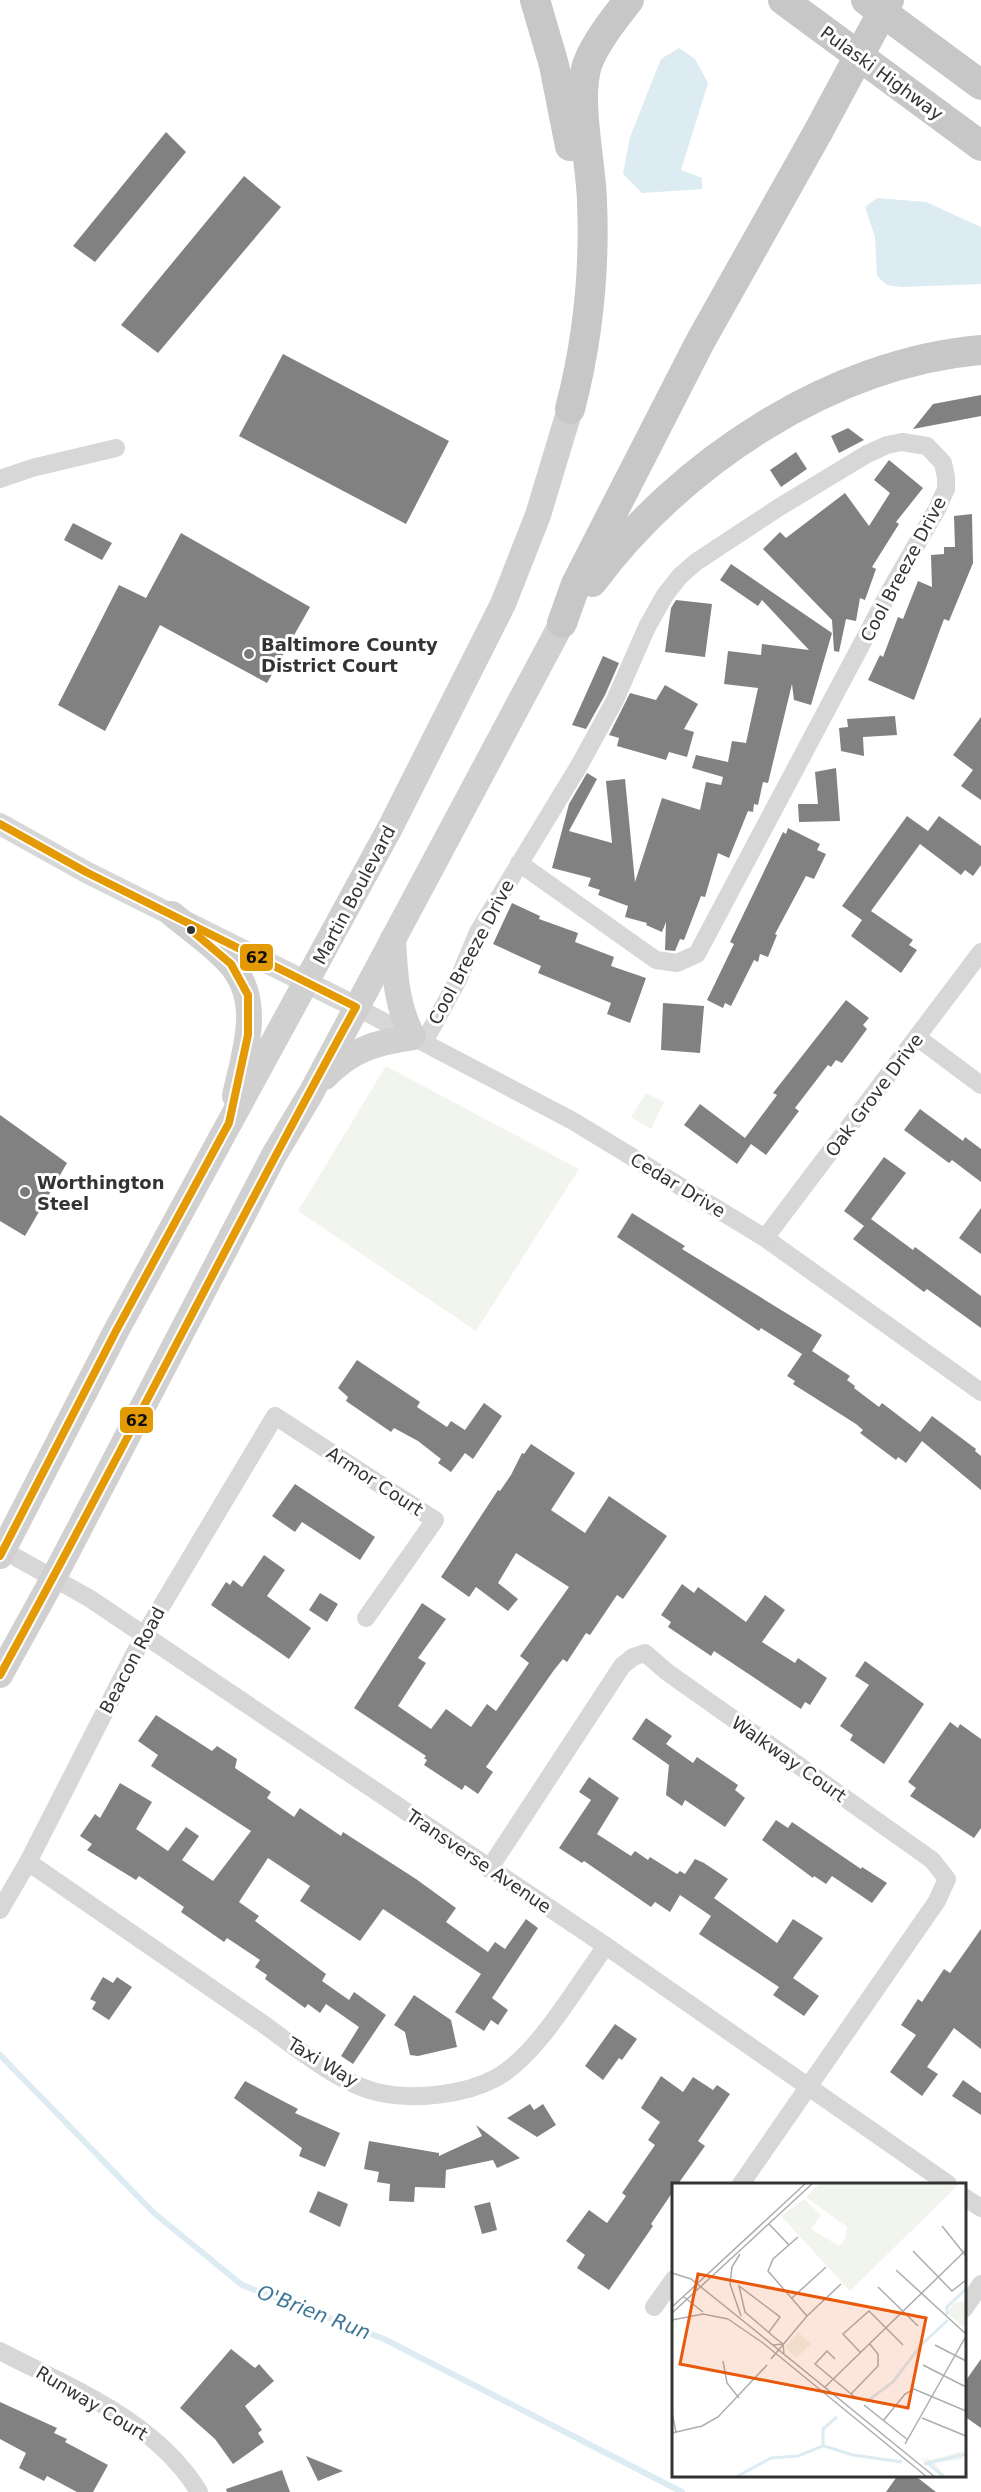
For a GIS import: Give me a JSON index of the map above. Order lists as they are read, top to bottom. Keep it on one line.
{"streets":{"highway":["Pulaski Highway"],"main road":["Martin Boulevard"],"street":["Cool Breeze Drive","Oak Grove Drive","Cedar Drive","Armor Court","Beacon Road","Walkway Court","Transverse Avenue","Taxi Way","Runway Court"]},"crossings":[["Cool Breeze Drive","Cedar Drive"],["Martin Boulevard","Transverse Avenue"],["Oak Grove Drive","Cedar Drive"],["Armor Court","Beacon Road"],["Beacon Road","Transverse Avenue"],["Beacon Road","Taxi Way"],["Walkway Court","Transverse Avenue"],["Transverse Avenue","Taxi Way"]],"water":["O'Brien Run"],"places":["Baltimore County District Court","Worthington Steel"],"lines":["transit line 62"]}
